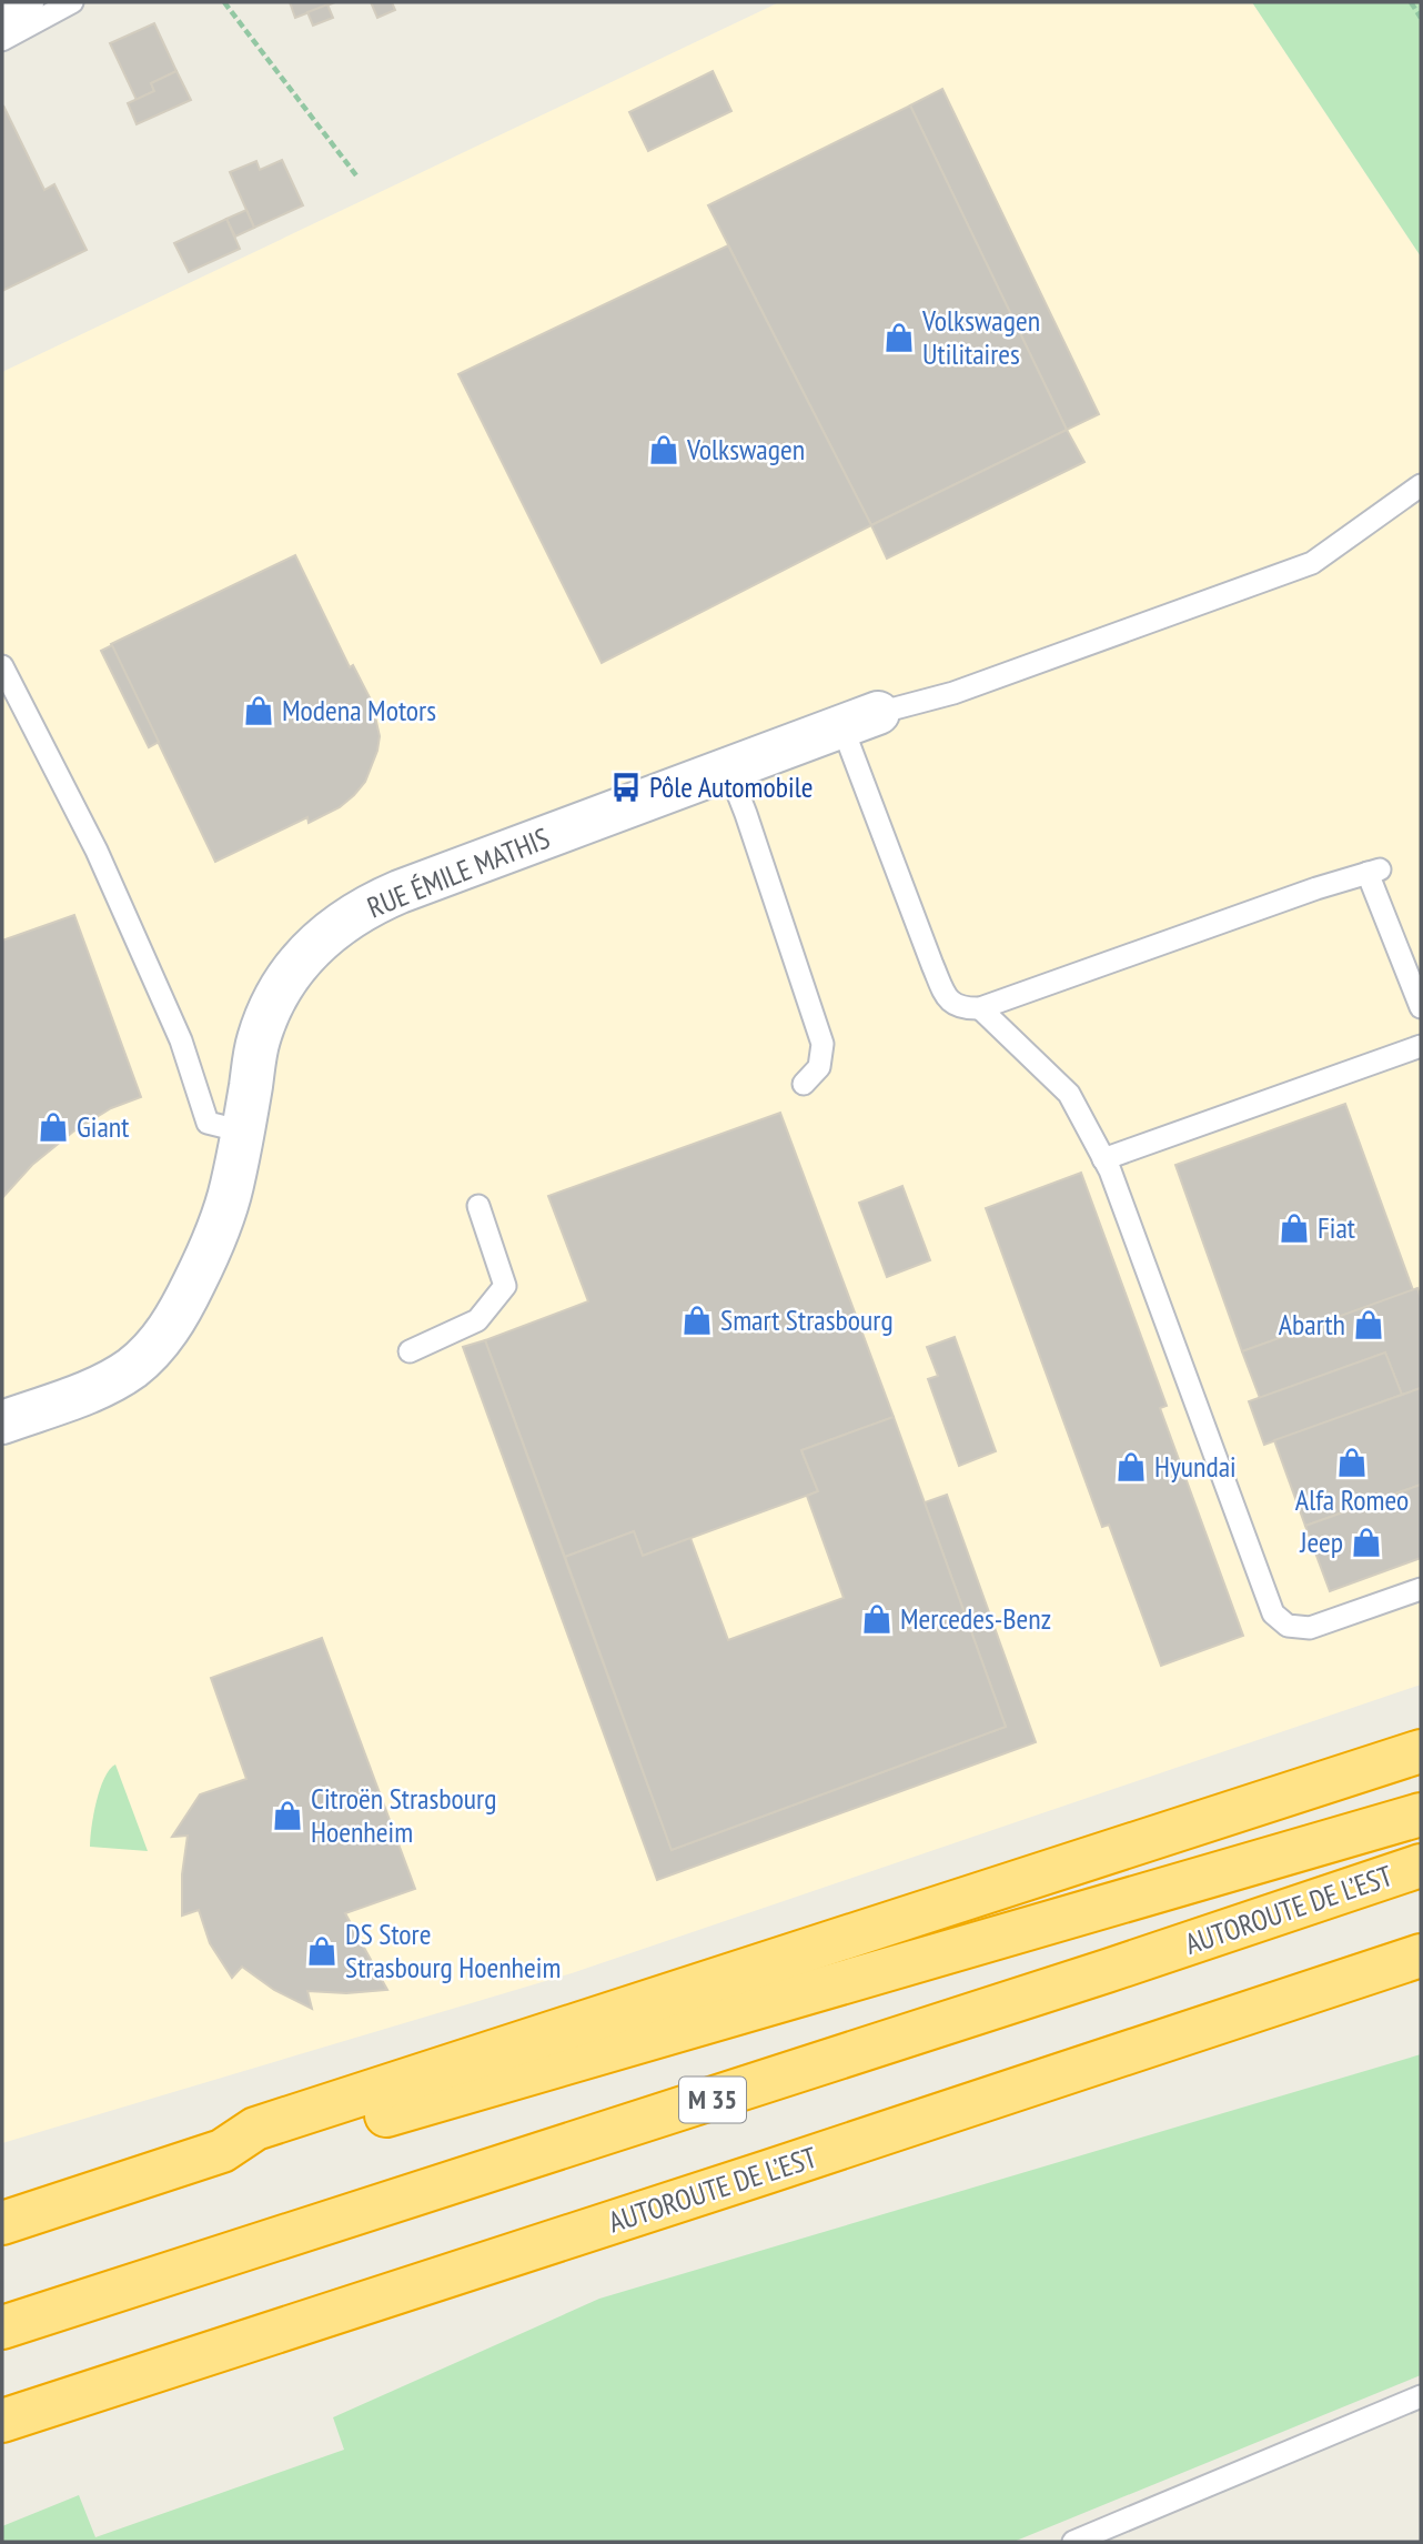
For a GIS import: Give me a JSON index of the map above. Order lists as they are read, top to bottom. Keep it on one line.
{"streets":{"highway":["AUTOROUTE DE L’EST","M 35"],"street":["RUE ÉMILE MATHIS"]},"places":{"shop":["Volkswagen Utilitaires","Volkswagen","Modena Motors","Giant","Fiat","Smart Strasbourg","Abarth","Alfa Romeo","Hyundai","Jeep","Mercedes-Benz","Citroën Strasbourg Hoenheim","DS Store Strasbourg Hoenheim"],"bus stop":["Pôle Automobile"]}}
